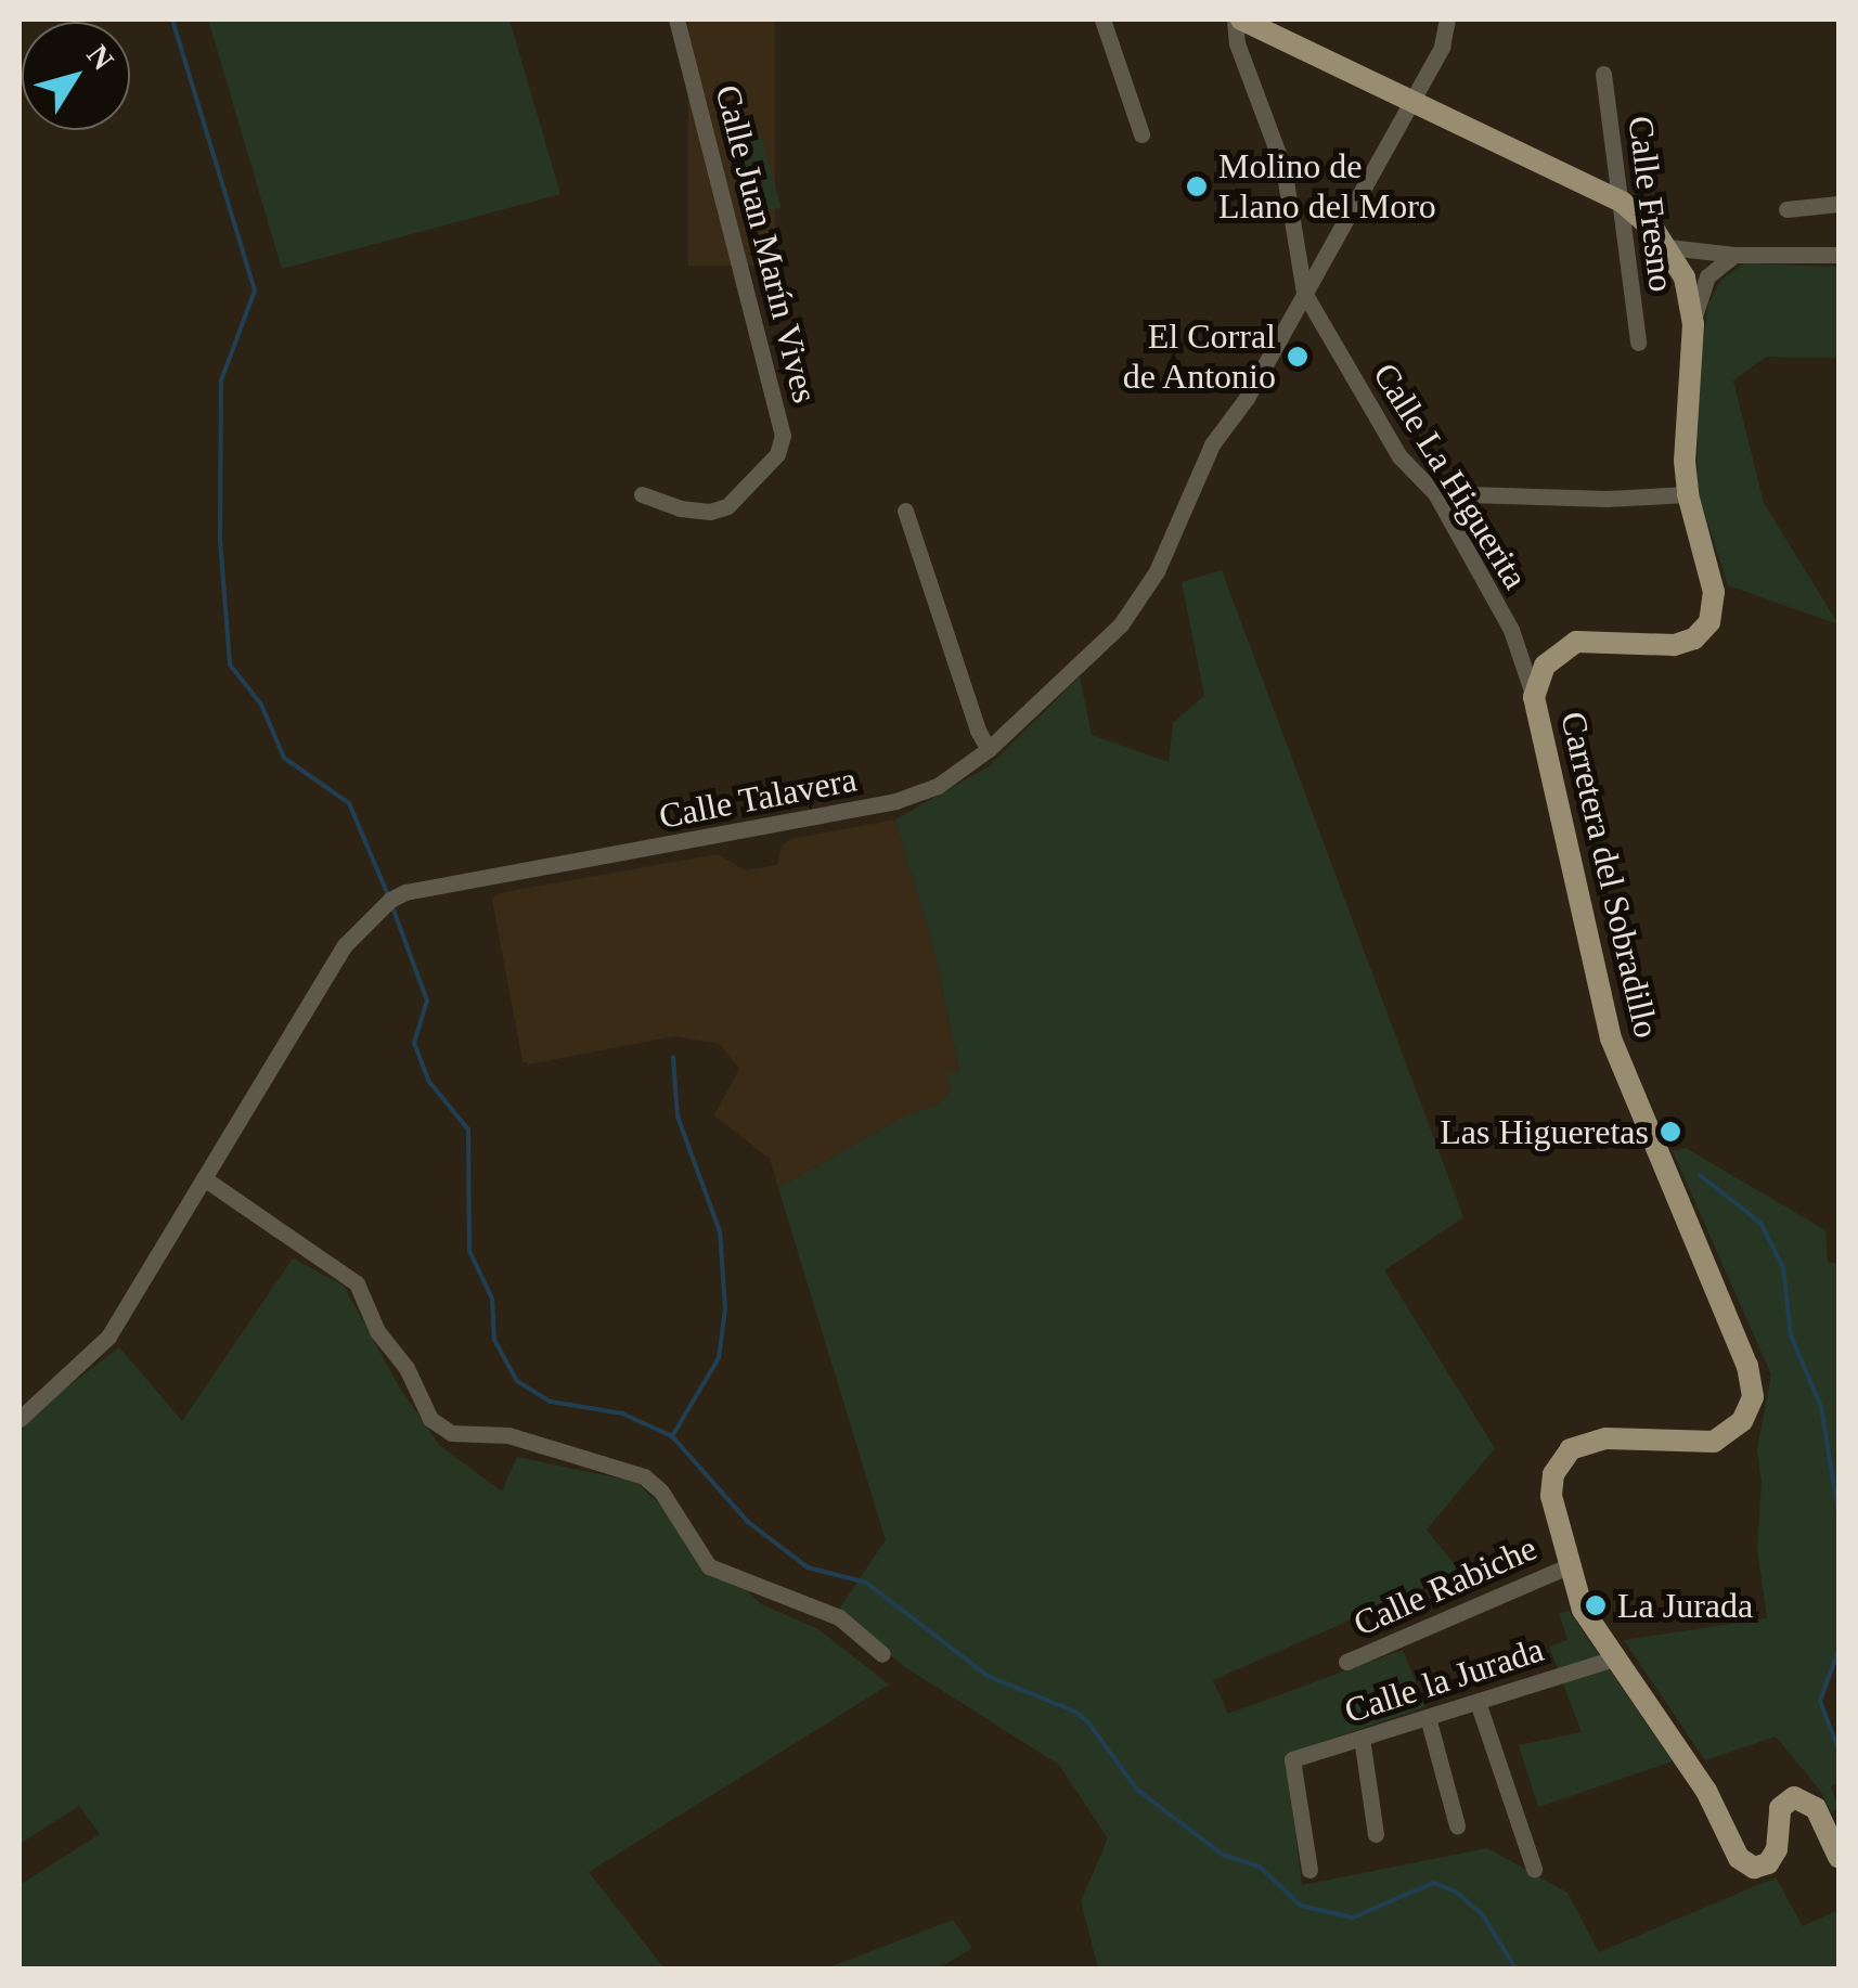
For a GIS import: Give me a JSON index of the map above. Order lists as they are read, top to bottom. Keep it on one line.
{"streets":{"main road":["Carretera del Sobradillo"],"street":["Calle Fresno","Calle Juan Marín Vives","Calle La Higuerita","Calle Talavera","Calle Rabiche","Calle la Jurada"]},"crossings":[["Calle Fresno","Carretera del Sobradillo"],["Calle La Higuerita","Calle Talavera"],["Calle La Higuerita","Carretera del Sobradillo"],["Calle Talavera","Carretera del Sobradillo"],["Carretera del Sobradillo","Calle Rabiche"],["Carretera del Sobradillo","Calle la Jurada"]],"places":["Molino de Llano del Moro","El Corral de Antonio","Las Higueretas","La Jurada"],"north":"top right"}
